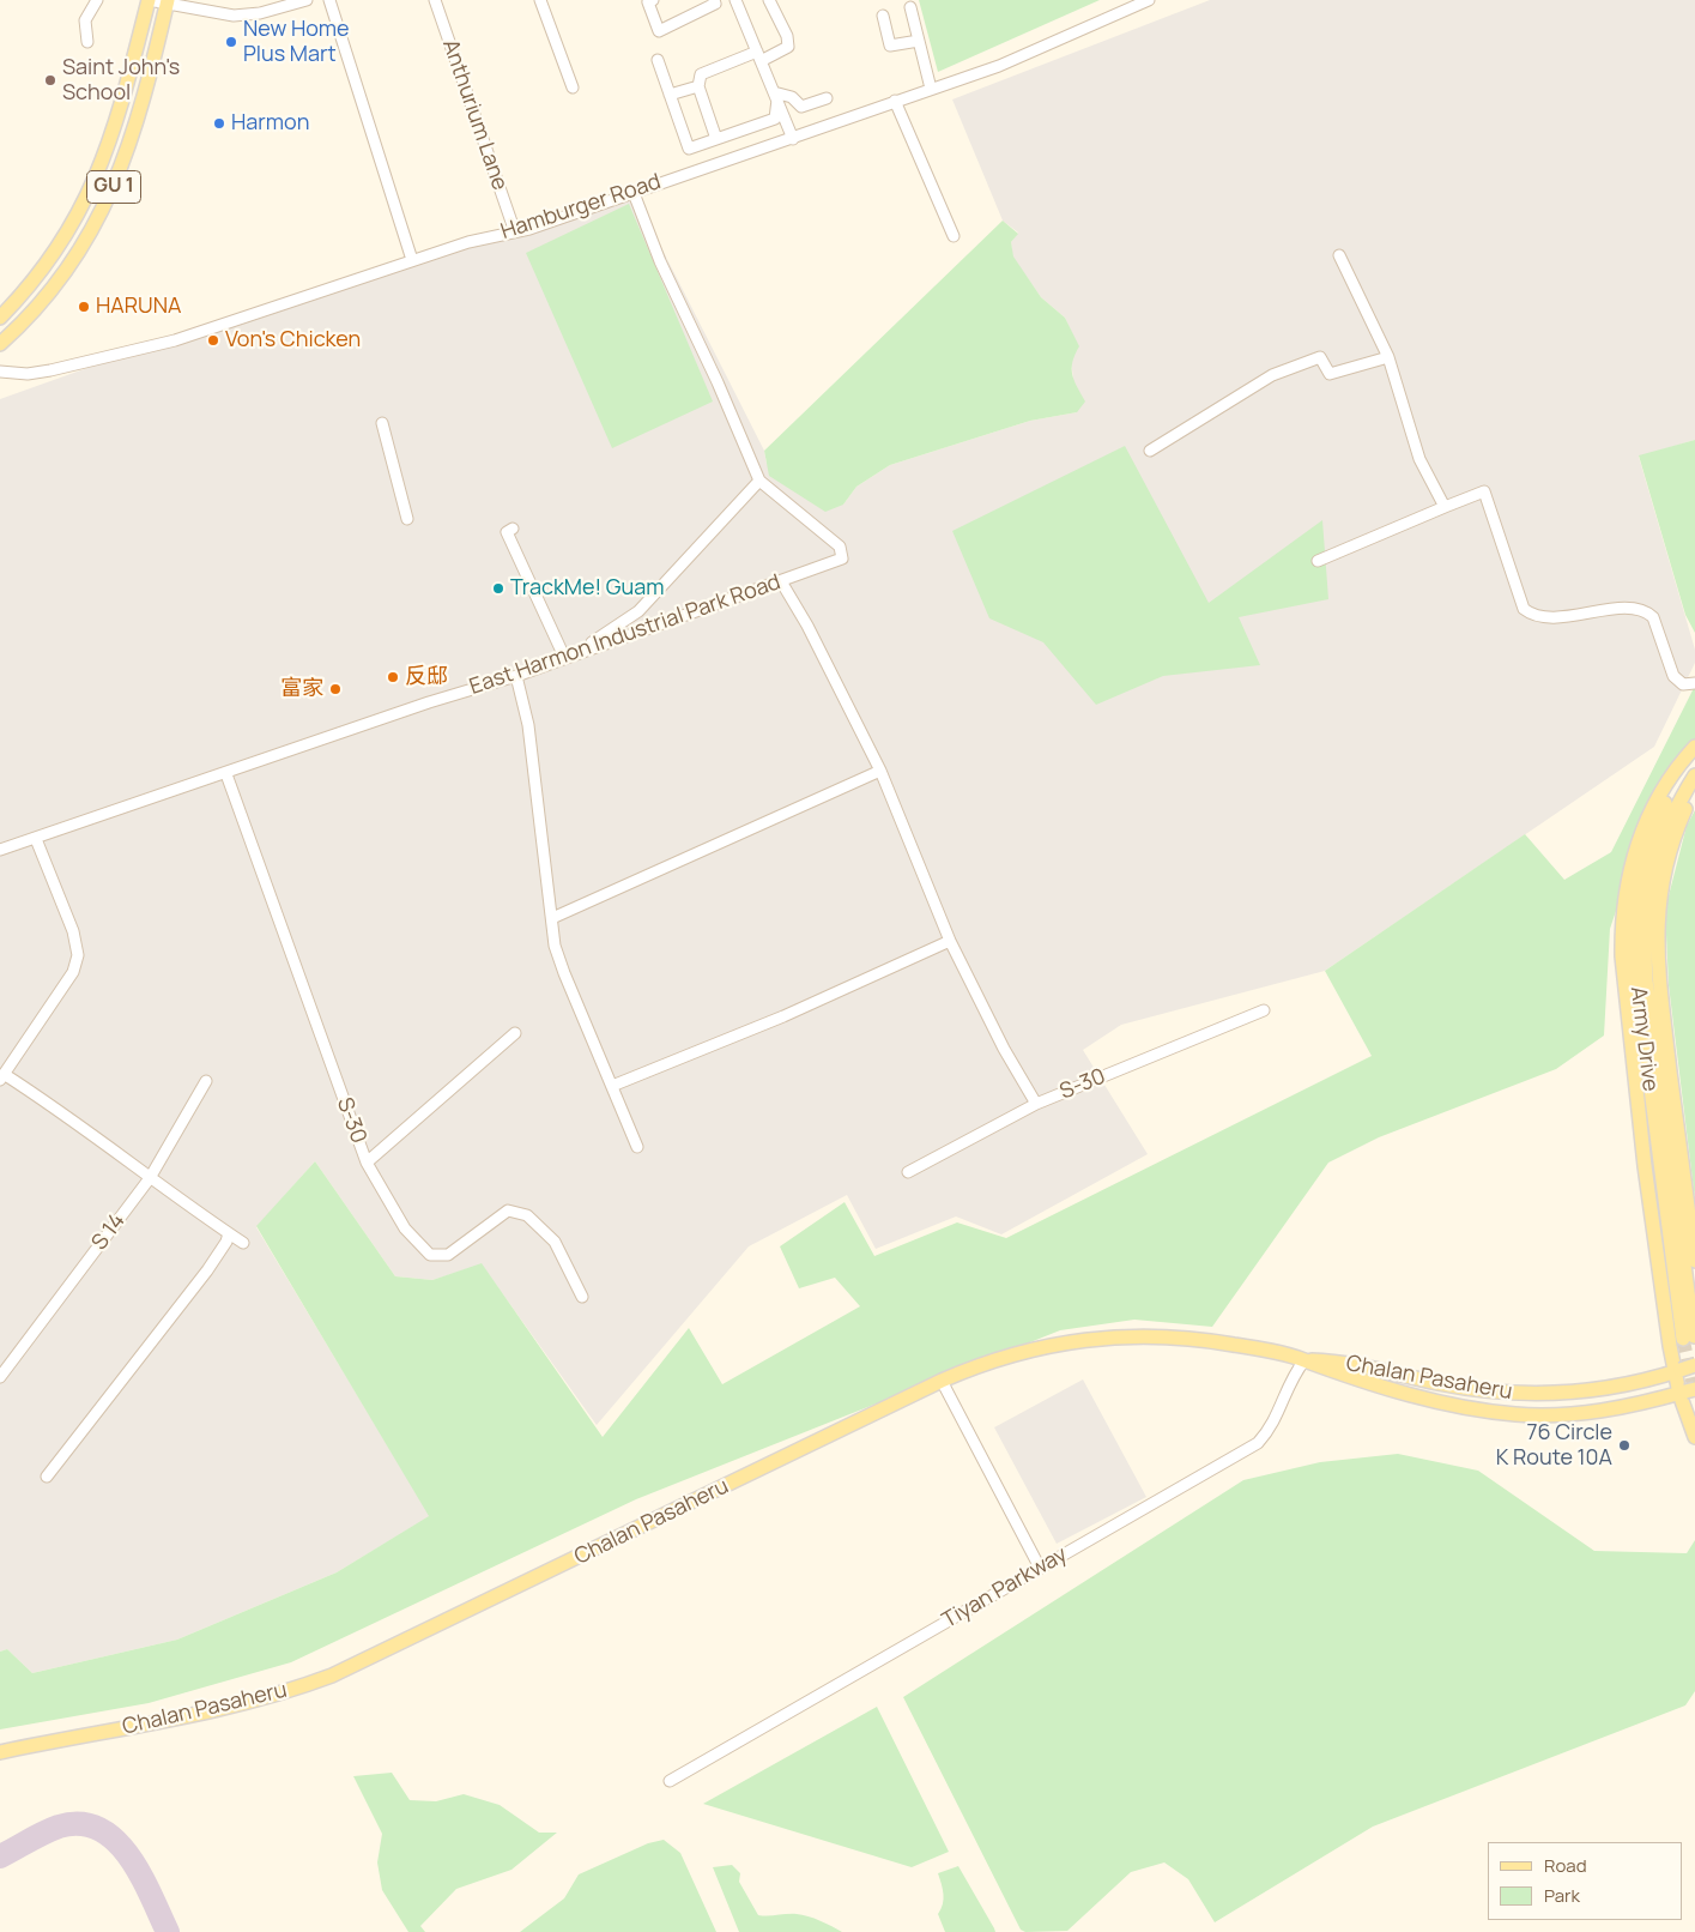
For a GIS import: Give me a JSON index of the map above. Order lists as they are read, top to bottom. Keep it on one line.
{"streets":{"main road":["GU 1","Army Drive","Chalan Pasaheru"],"street":["Anthurium Lane","Hamburger Road","East Harmon Industrial Park Road","S-30","S 14","Tiyan Parkway"]},"crossings":[["Anthurium Lane","Hamburger Road"],["Hamburger Road","East Harmon Industrial Park Road"],["East Harmon Industrial Park Road","S-30"],["Chalan Pasaheru","Tiyan Parkway"]],"places":["New Home Plus Mart","Saint John's School","Harmon","HARUNA","Von's Chicken","TrackMe! Guam","反邸","富家","76 Circle K Route 10A"],"legend":["Road","Park"]}
